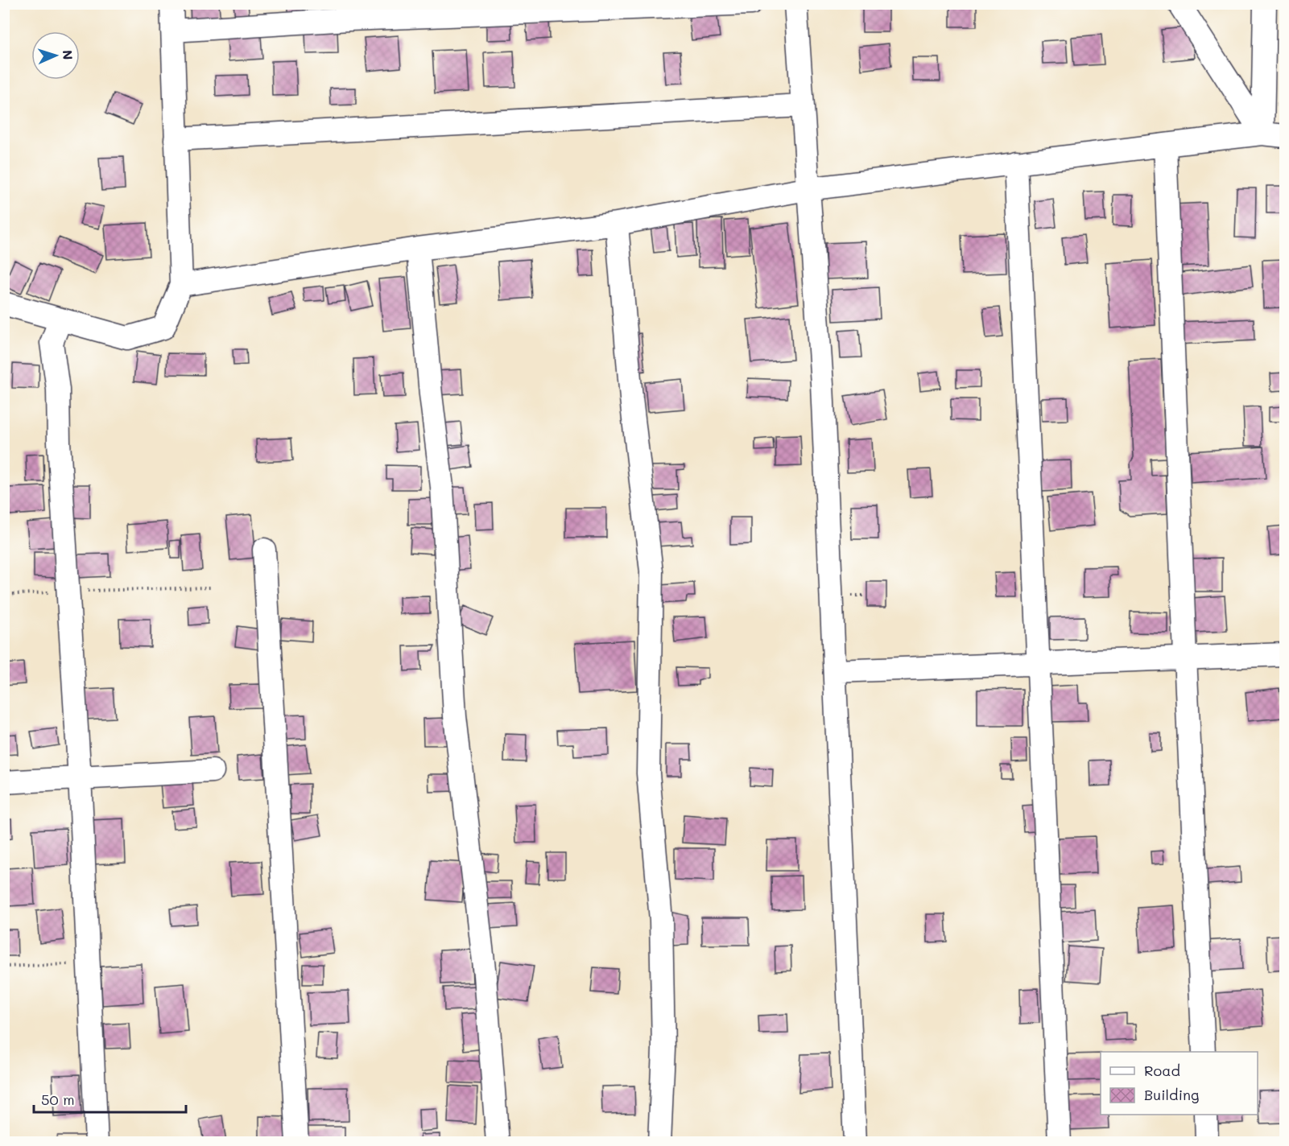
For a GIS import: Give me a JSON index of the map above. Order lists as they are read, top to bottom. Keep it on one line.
{"legend":["Road","Building"],"scale_bar":"50 m","north":"right"}
